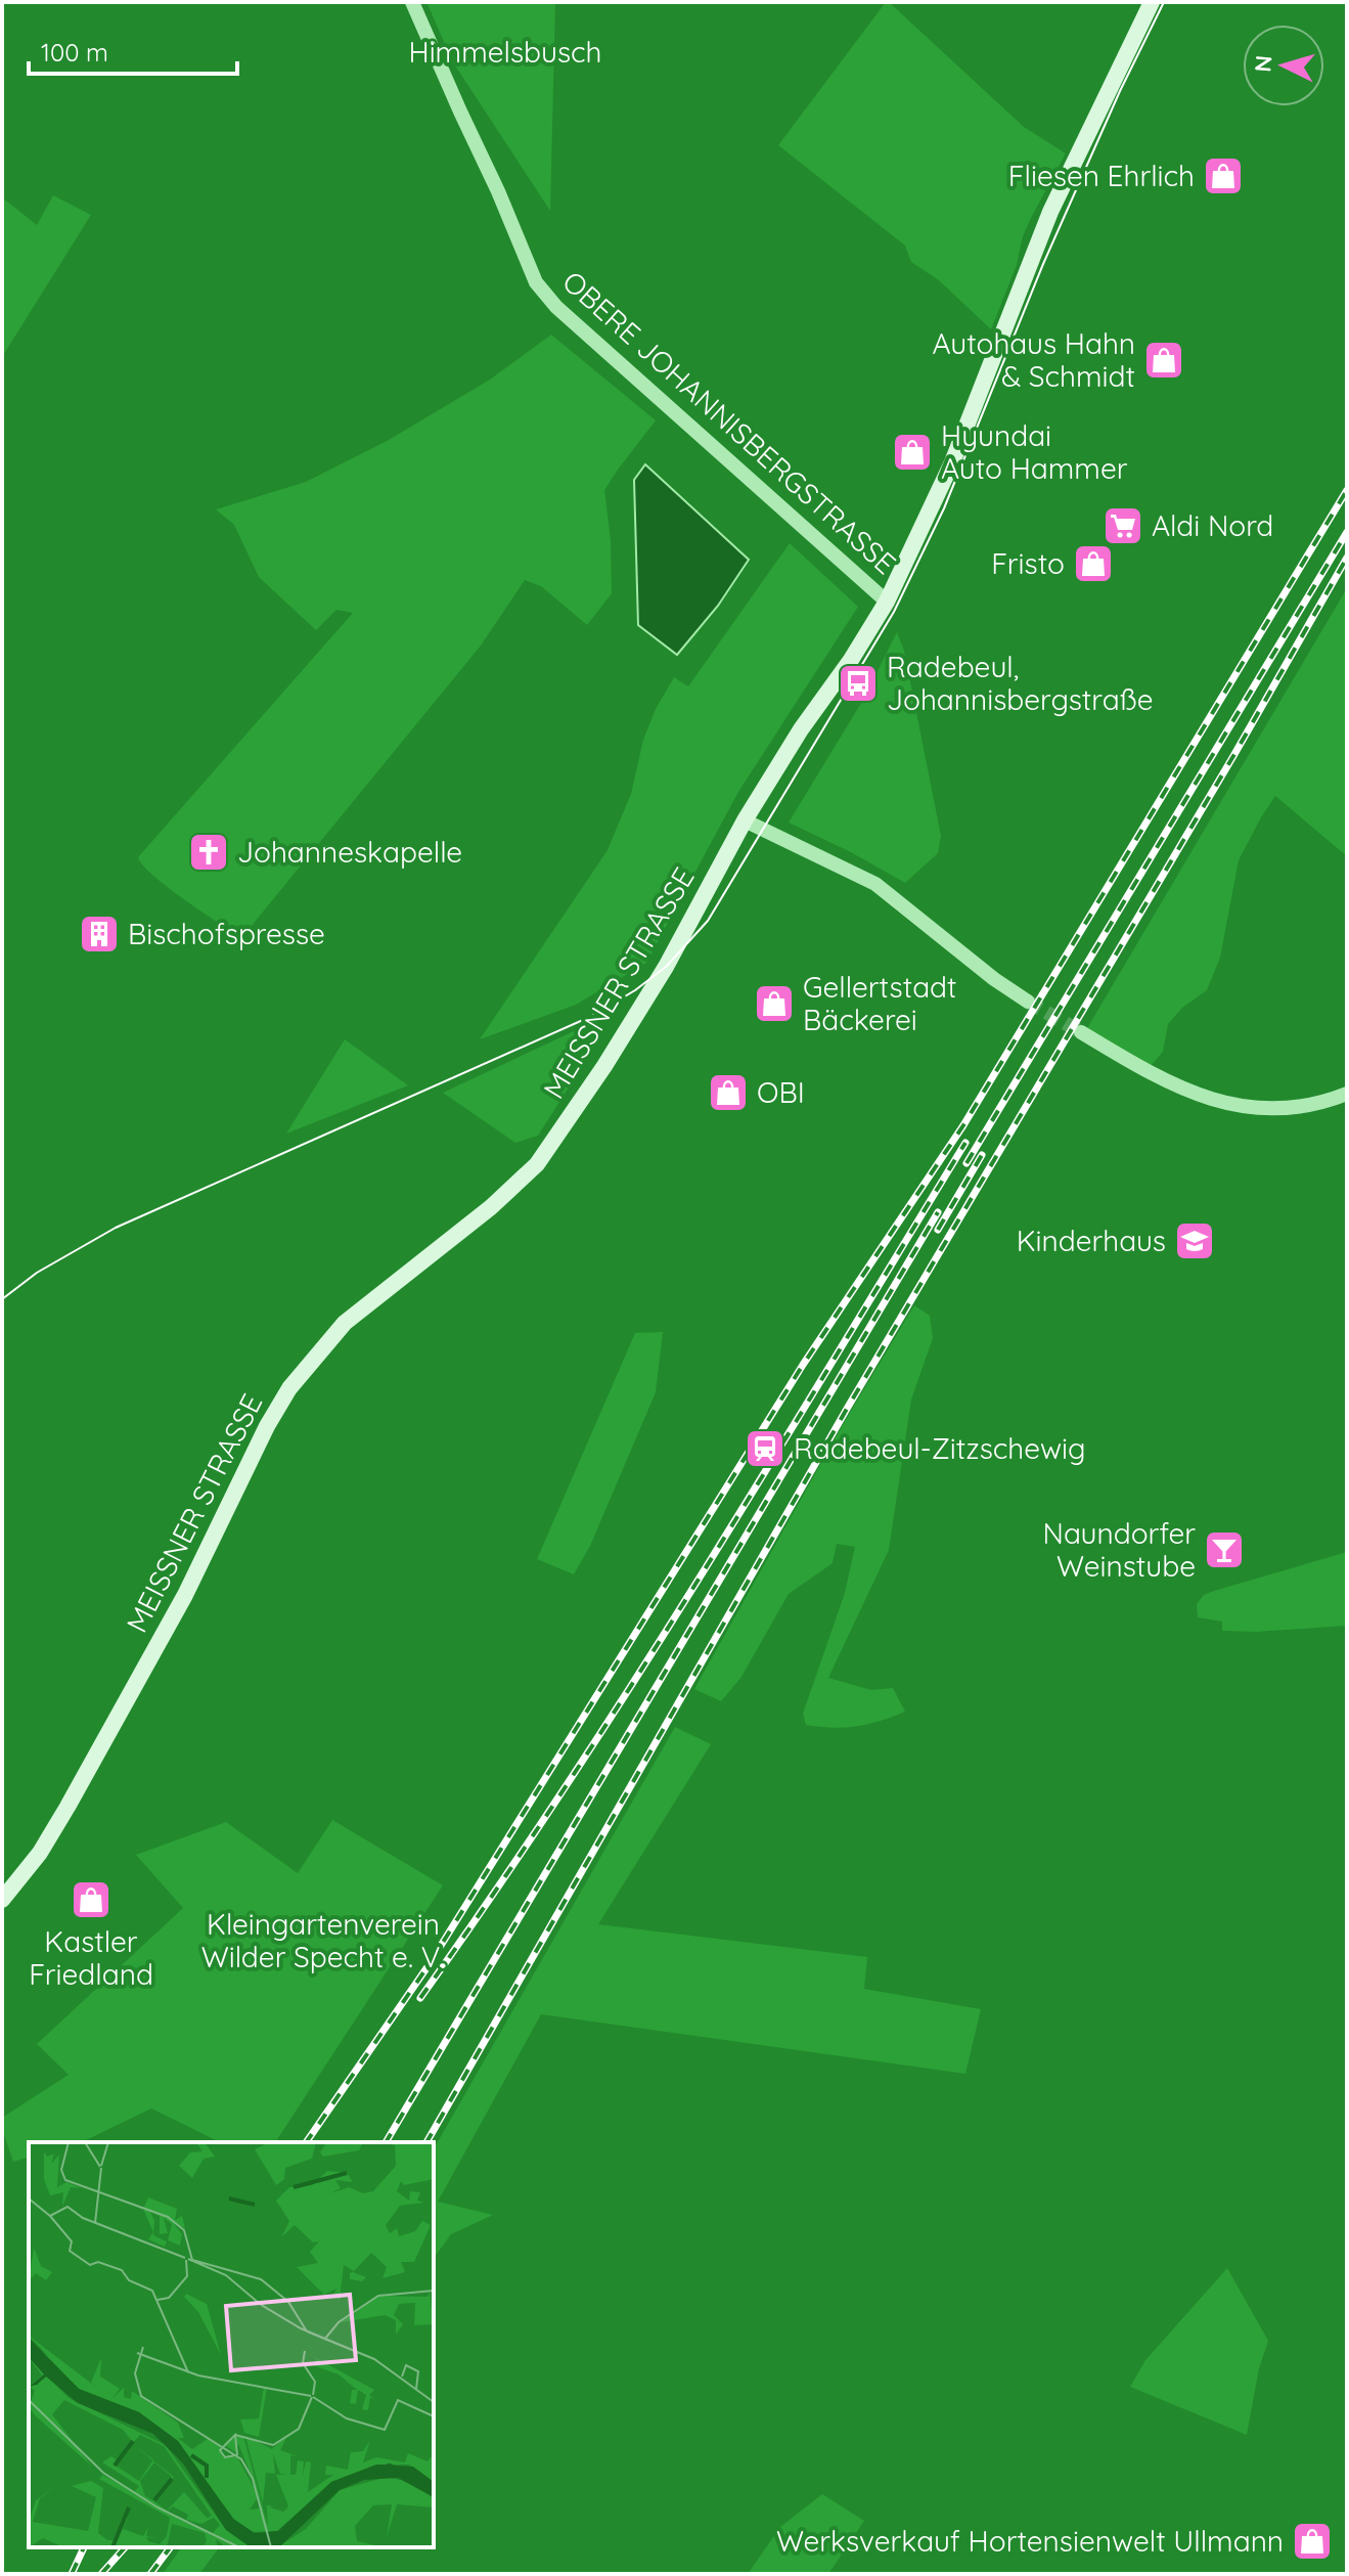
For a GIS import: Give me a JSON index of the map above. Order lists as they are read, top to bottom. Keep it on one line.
{"streets":{"main road":["MEISSNER STRASSE"],"street":["OBERE JOHANNISBERGSTRASSE"]},"crossings":[["OBERE JOHANNISBERGSTRASSE","MEISSNER STRASSE"]],"parks":["Himmelsbusch","Kleingartenverein Wilder Specht e. V."],"places":{"shop":["Fliesen Ehrlich","Autohaus Hahn & Schmidt","Hyundai Auto Hammer","Fristo","Gellertstadt Bäckerei","OBI","Kastler Friedland","Werksverkauf Hortensienwelt Ullmann"],"supermarket":["Aldi Nord"],"bus stop":["Radebeul, Johannisbergstraße"],"church":["Johanneskapelle"],"building":["Bischofspresse"],"school or university":["Kinderhaus"],"station":["Radebeul-Zitzschewig"],"bar":["Naundorfer Weinstube"]},"scale_bar":"100 m","north":"left"}
